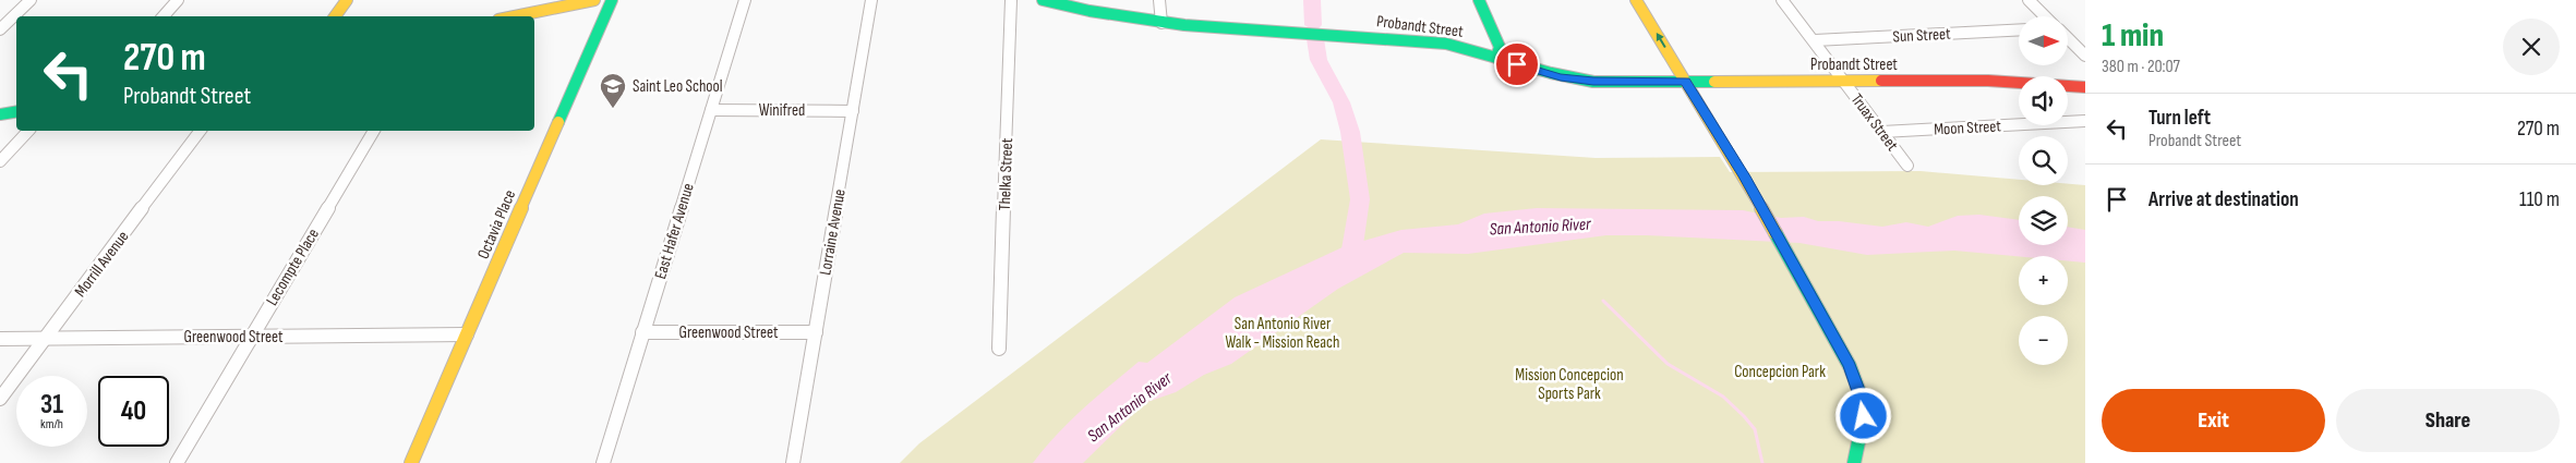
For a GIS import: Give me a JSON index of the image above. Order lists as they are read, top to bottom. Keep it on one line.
{"streets":{"street":["Probandt Street","Sun Street","Winifred","Truax Street","Moon Street","Thelka Street","Octavia Place","East Hafer Avenue","Lorraine Avenue","Morrill Avenue","Lecompte Place","Greenwood Street"]},"crossings":[["Probandt Street","Truax Street"],["Sun Street","Truax Street"],["Winifred","East Hafer Avenue"],["Winifred","Lorraine Avenue"],["Truax Street","Moon Street"],["Octavia Place","Greenwood Street"],["East Hafer Avenue","Greenwood Street"],["Lorraine Avenue","Greenwood Street"],["Morrill Avenue","Greenwood Street"],["Lecompte Place","Greenwood Street"]],"water":["San Antonio River"],"parks":["San Antonio River Walk - Mission Reach","Concepcion Park","Mission Concepcion Sports Park"],"places":{"school or university":["Saint Leo School"]},"north":"right","page":{"heading":["1 min","380 m · 20:07"],"map_buttons":["+","−"],"turn":["270 m","Probandt Street"],"list":[{"name":"Turn left","note":"Probandt Street","value":"270 m"},{"name":"Arrive at destination","value":"110 m"}],"speed":"31 km/h","limit":"40","buttons":["Exit","Share"]}}
